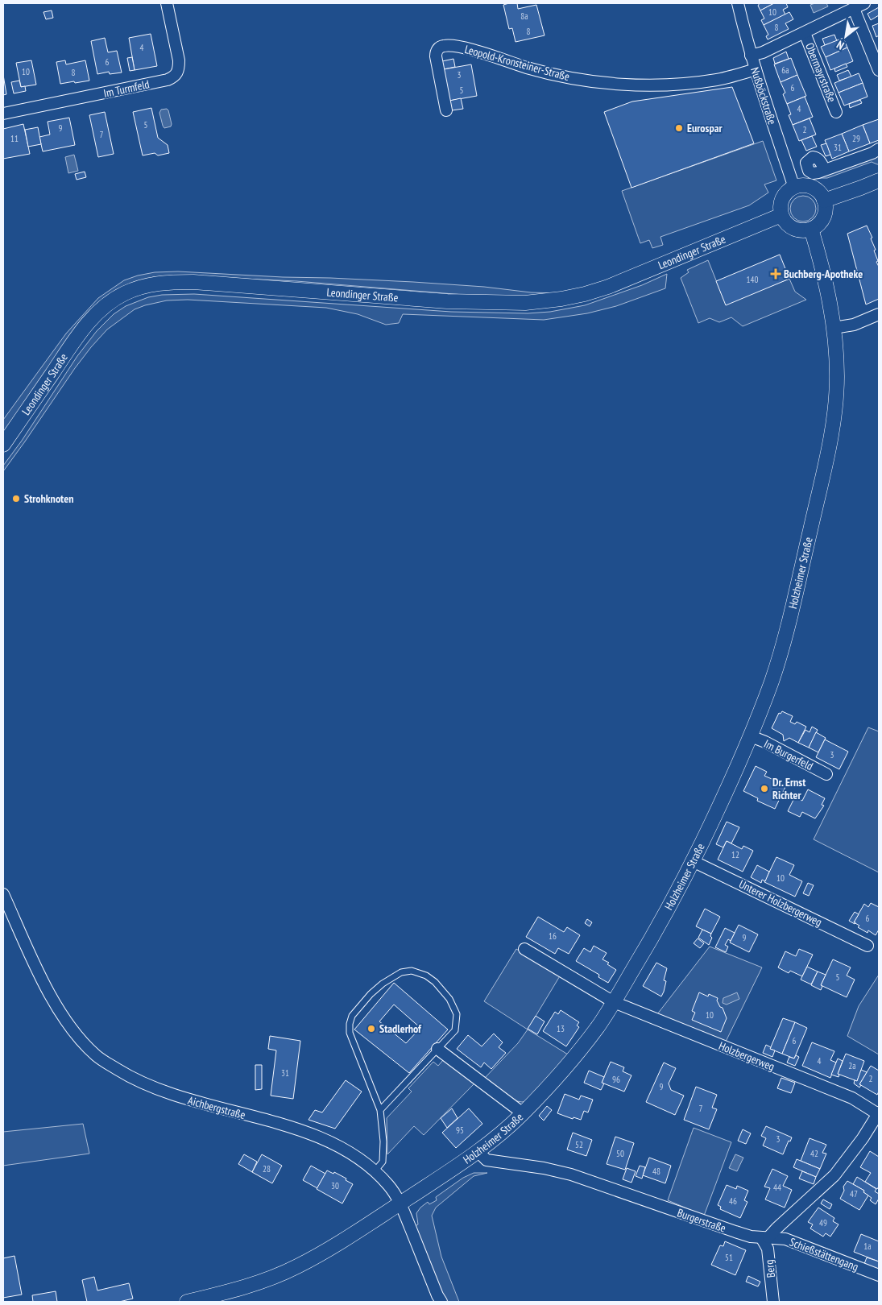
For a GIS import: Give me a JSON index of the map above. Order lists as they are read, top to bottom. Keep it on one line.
{"streets":{"street":["Leopold-Kronsteiner-Straße","Obermayrstraße","Im Turmfeld","Nußböckstraße","Leondinger Straße","Holzheimer Straße","Im Burgerfeld","Unterer Holzbergerweg","Holzbergerweg","Aichbergstraße","Burgerstraße","Schießstättengang","Berg"]},"crossings":[["Leopold-Kronsteiner-Straße","Nußböckstraße"],["Obermayrstraße","Nußböckstraße"],["Nußböckstraße","Leondinger Straße"],["Nußböckstraße","Holzheimer Straße"],["Leondinger Straße","Holzheimer Straße"],["Holzheimer Straße","Im Burgerfeld"],["Holzheimer Straße","Unterer Holzbergerweg"],["Holzheimer Straße","Holzbergerweg"],["Holzheimer Straße","Aichbergstraße"],["Holzheimer Straße","Burgerstraße"],["Burgerstraße","Schießstättengang"],["Burgerstraße","Berg"],["Schießstättengang","Berg"]],"places":{"other":["Eurospar","Strohknoten","Dr. Ernst Richter","Stadlerhof"],"health":["Buchberg-Apotheke"]},"house_numbers":["10","8a","8","8","4","6","6a","10","8","3","6","5","4","5","9","2","7","11","29","31","140","3","12","10","6","16","9","5","10","13","6","4","2a","31","2","96","9","7","95","3","52","50","42","28","48","30","44","47","46","49","1a","51"],"north":"bottom left"}
